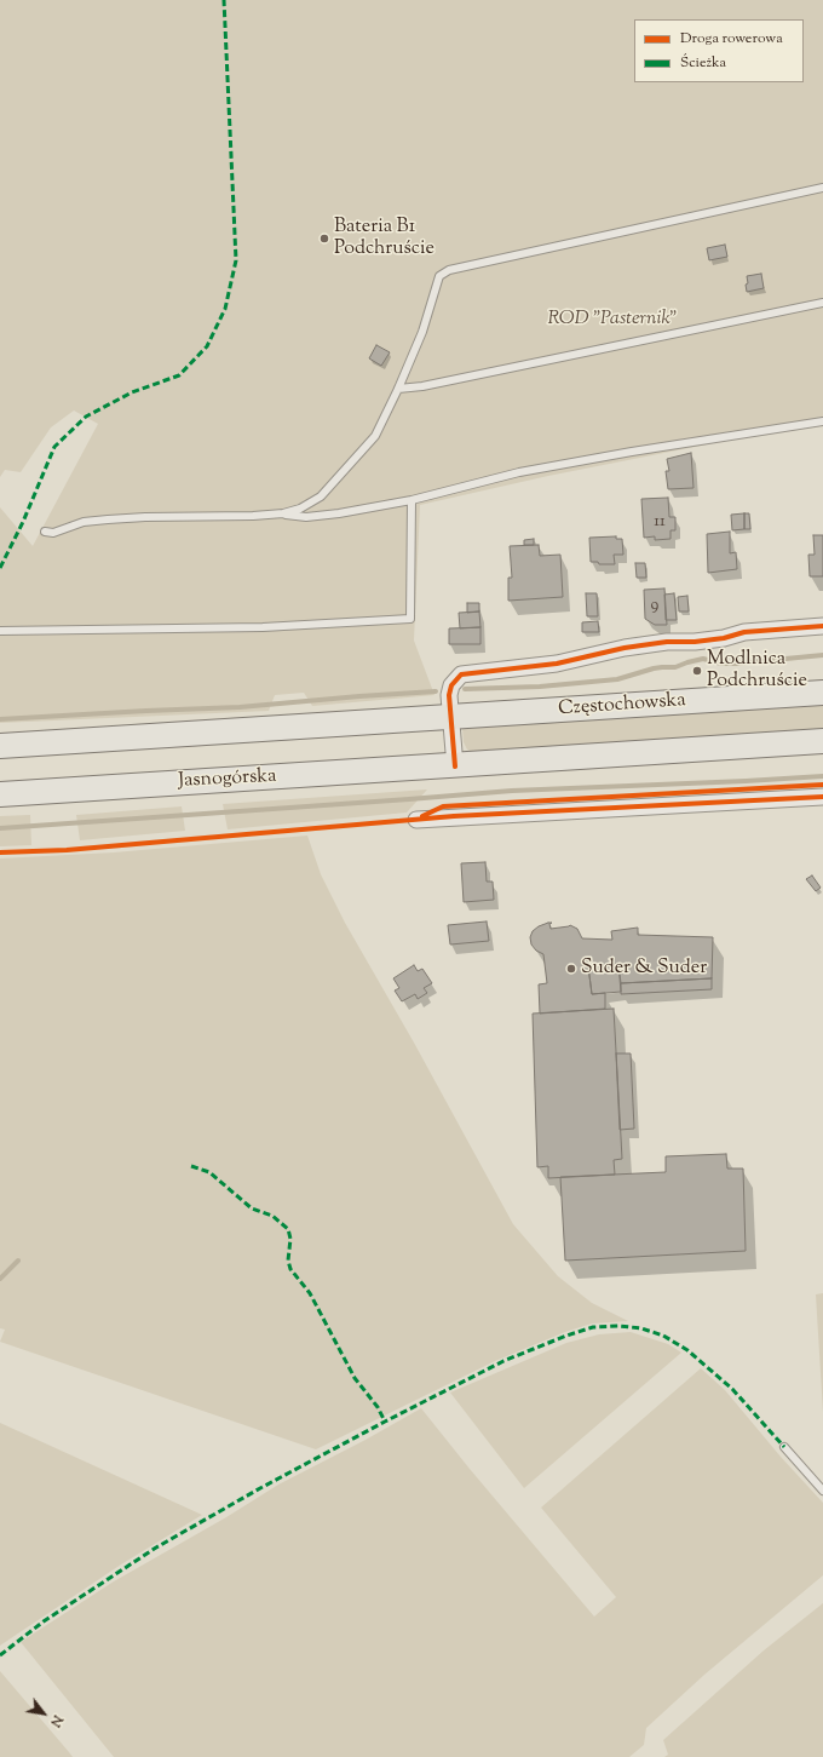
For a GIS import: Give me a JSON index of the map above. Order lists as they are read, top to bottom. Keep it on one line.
{"streets":{"main road":["Częstochowska","Jasnogórska"]},"parks":["ROD \"Pasternik\""],"places":["Bateria B1 Podchruście","Modlnica Podchruście","Suder & Suder"],"house_numbers":["11","9"],"legend":["Droga rowerowa","Ścieżka"],"north":"bottom right"}
